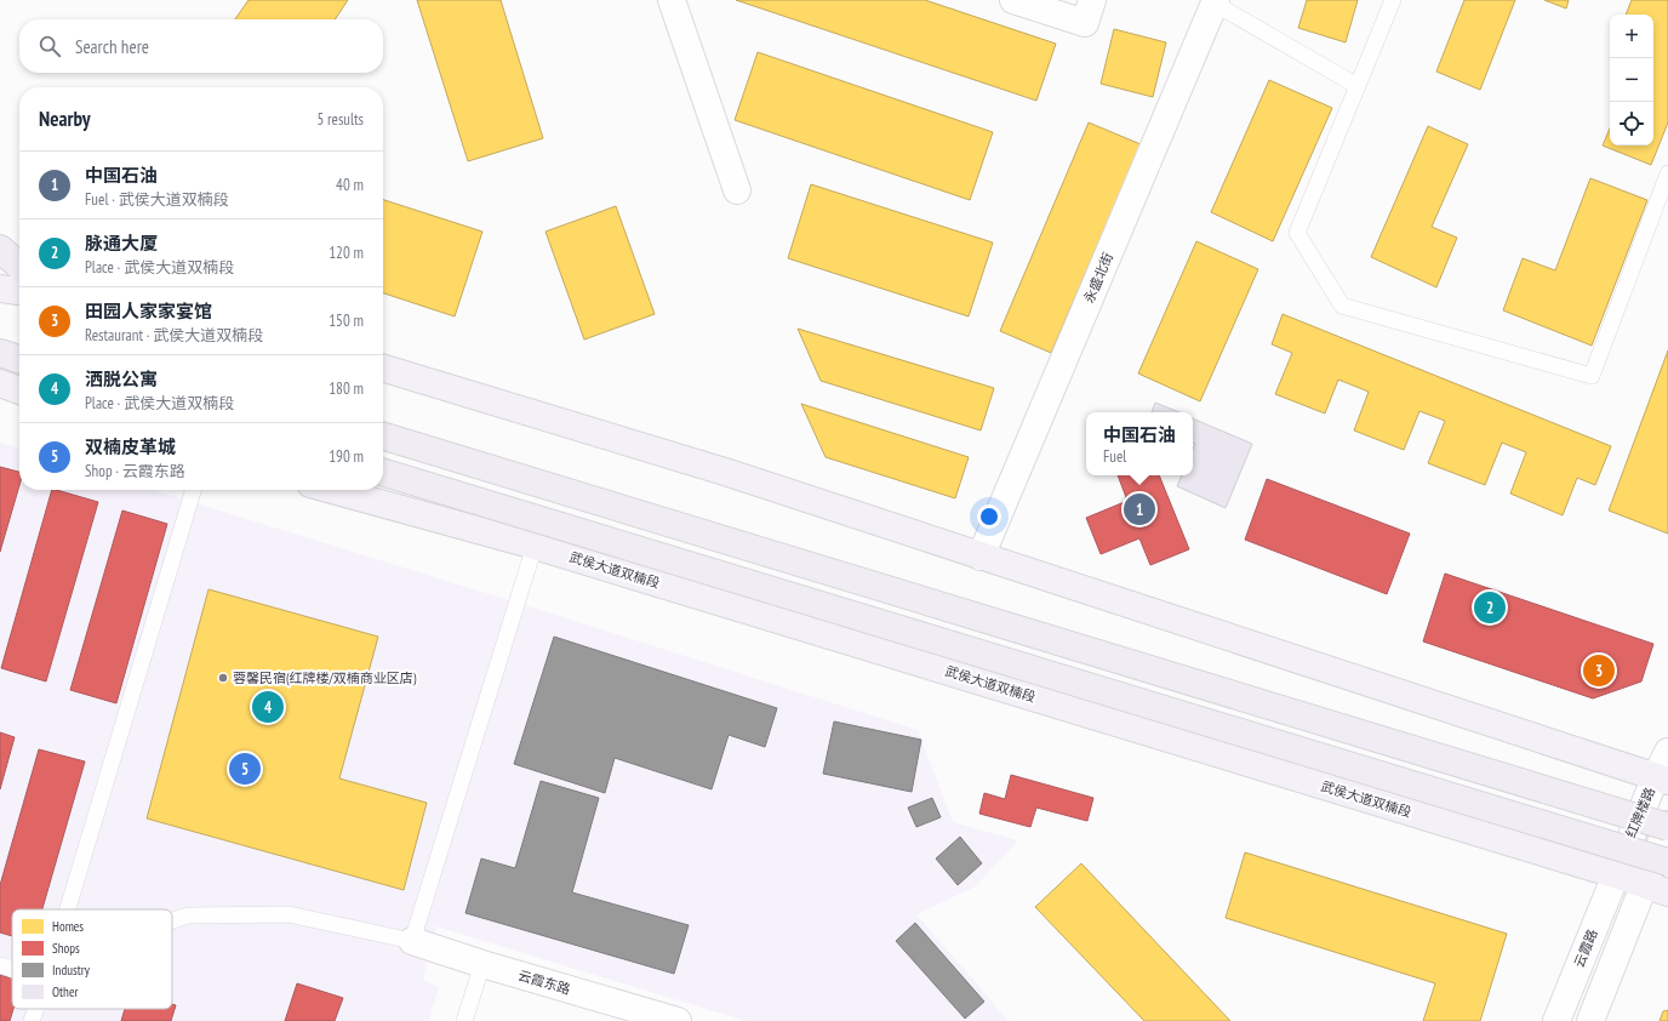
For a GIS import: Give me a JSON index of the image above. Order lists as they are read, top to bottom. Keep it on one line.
{"streets":{"main road":["武侯大道双楠段"],"street":["永盛北街","红牌楼路","云霞路","云霞东路"]},"crossings":[["武侯大道双楠段","红牌楼路"],["武侯大道双楠段","云霞路"],["红牌楼路","云霞路"]],"places":["蓉馨民宿(红牌楼/双楠商业区店)"],"legend":["Homes","Shops","Industry","Other"],"page":{"map_buttons":["+","−"],"search":"Search here","heading":["Nearby","5 results"],"list":[{"mark":"1","name":"中国石油","note":"Fuel · 武侯大道双楠段","value":"40 m"},{"mark":"2","name":"脉通大厦","note":"Place · 武侯大道双楠段","value":"120 m"},{"mark":"3","name":"田园人家家宴馆","note":"Restaurant · 武侯大道双楠段","value":"150 m"},{"mark":"4","name":"洒脱公寓","note":"Place · 武侯大道双楠段","value":"180 m"},{"mark":"5","name":"双楠皮革城","note":"Shop · 云霞东路","value":"190 m"}],"popup":["中国石油","Fuel"],"pins":["1","2","3","4","5"]}}
